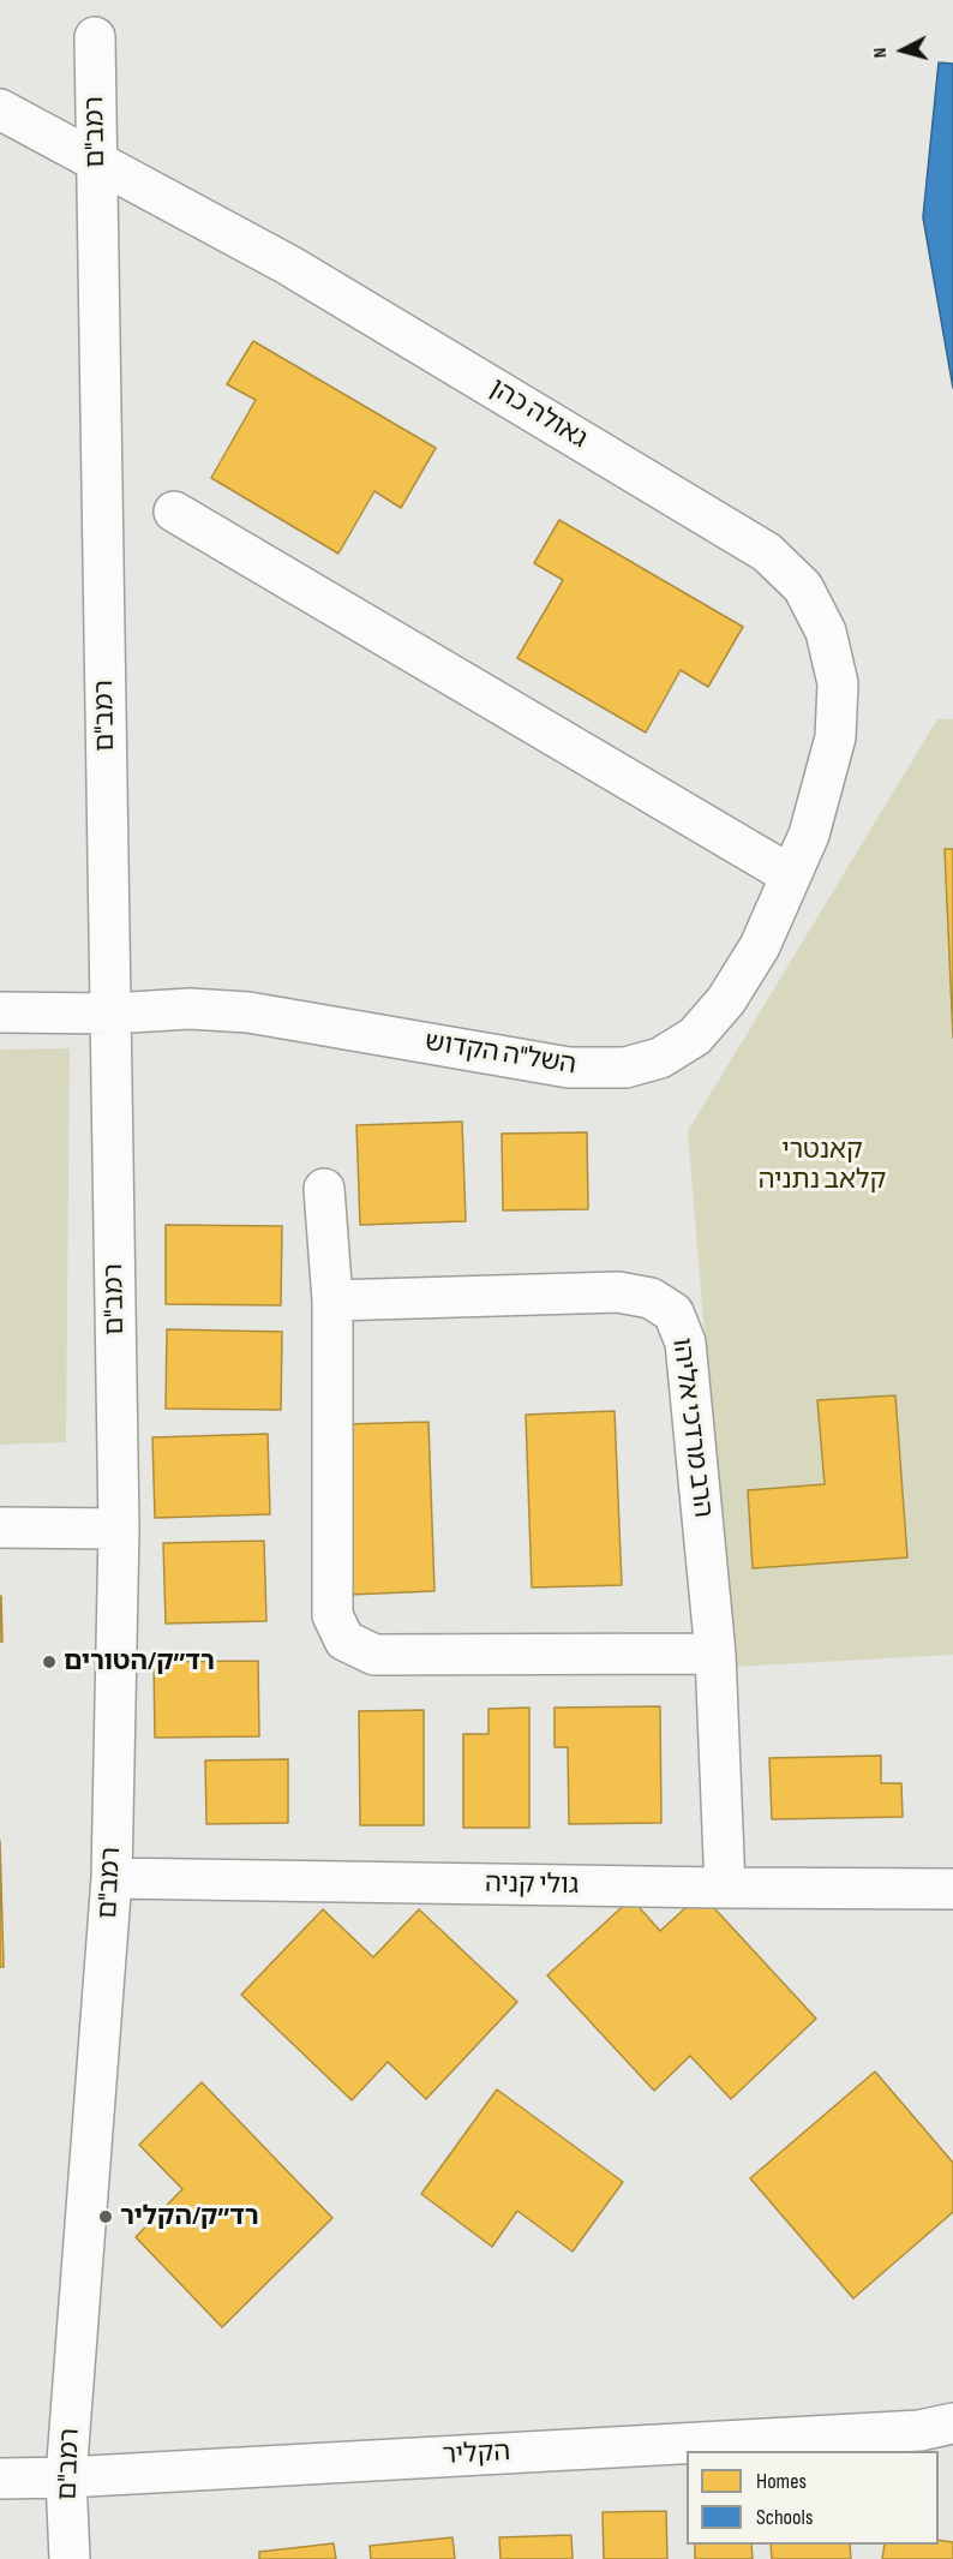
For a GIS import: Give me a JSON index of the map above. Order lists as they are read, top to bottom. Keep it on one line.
{"streets":{"street":["רמב\"ם","גאולה כהן","השל\"ה הקדוש","הרב מרדכי אליהו","גולי קניה","הקליר"]},"crossings":[["רמב\"ם","גאולה כהן"],["רמב\"ם","השל\"ה הקדוש"],["רמב\"ם","גולי קניה"],["רמב\"ם","הקליר"],["גאולה כהן","השל\"ה הקדוש"],["הרב מרדכי אליהו","גולי קניה"]],"parks":["קאנטרי קלאב נתניה"],"places":["רד״ק/הטורים","רד״ק/הקליר"],"legend":["Homes","Schools"],"north":"left"}
